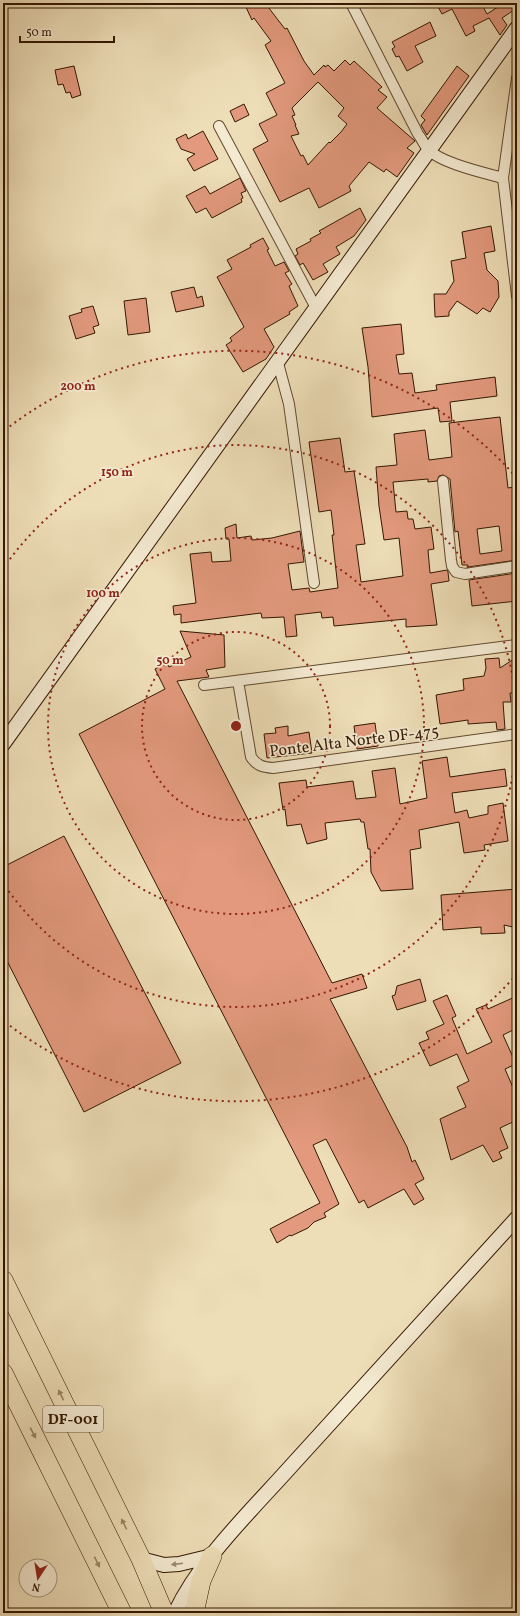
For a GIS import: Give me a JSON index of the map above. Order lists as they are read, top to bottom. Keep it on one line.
{"streets":{"highway":["DF-001"],"street":["Ponte Alta Norte DF-475"]},"scale_bar":"50 m","north":"bottom","rings":["200 m","150 m","100 m","50 m"]}
